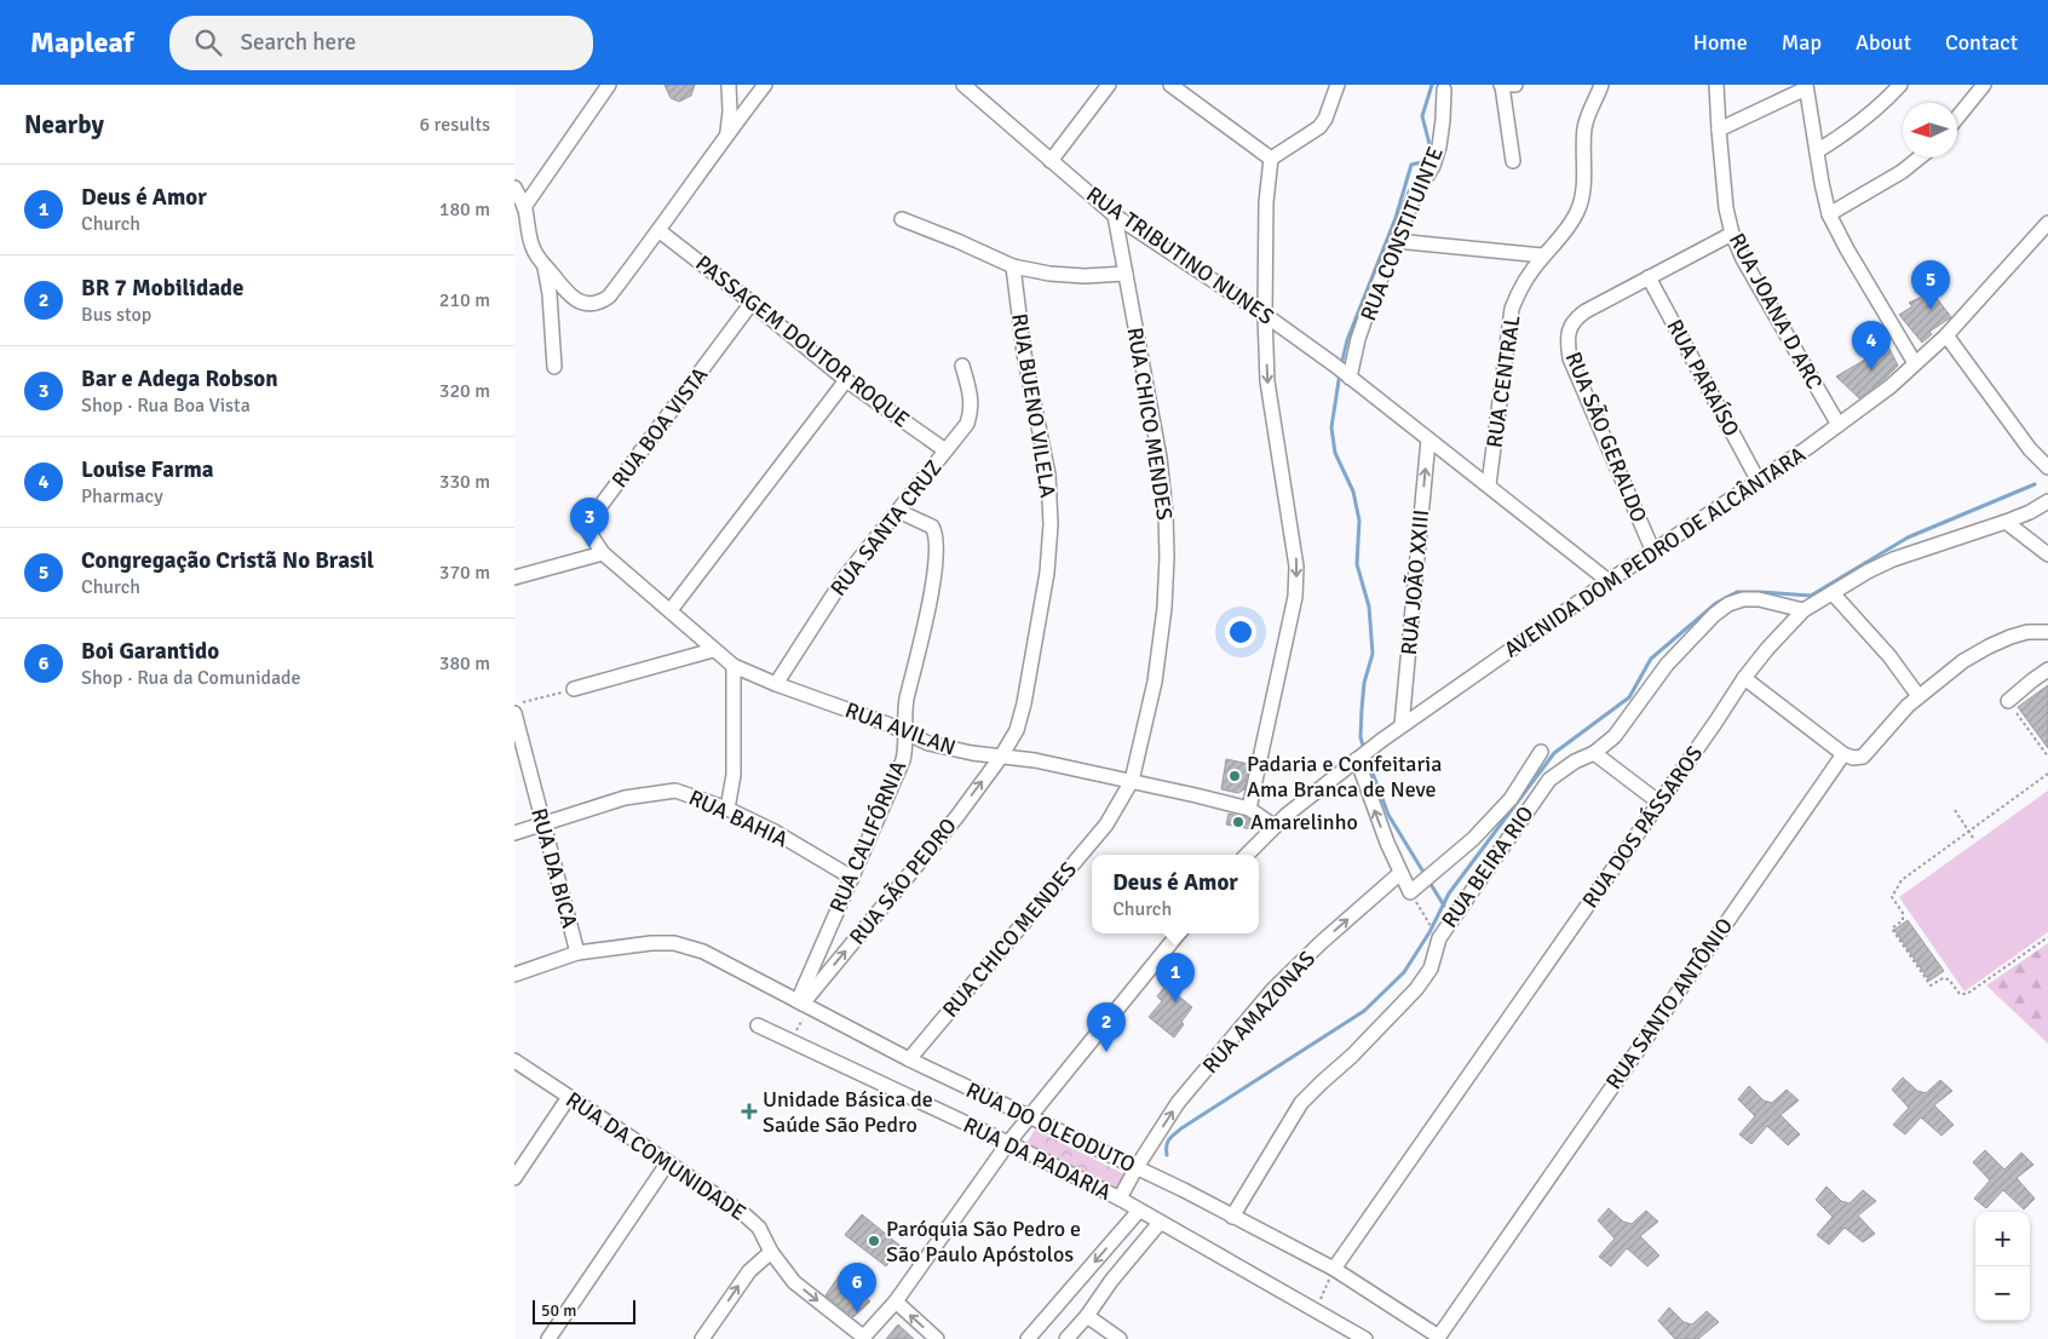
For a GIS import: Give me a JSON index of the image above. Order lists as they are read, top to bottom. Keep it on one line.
{"streets":{"street":["RUA CONSTITUINTE","RUA TRIBUTINO NUNES","RUA JOANA D ARC","PASSAGEM DOUTOR ROQUE","RUA PARAÍSO","RUA CENTRAL","RUA BUENO VILELA","RUA CHICO MENDES","RUA BOA VISTA","RUA SÃO GERALDO","RUA SANTA CRUZ","AVENIDA DOM PEDRO DE ALCÂNTARA","RUA JOÃO XXIII","RUA AVILAN","RUA BAHIA","RUA DOS PÁSSAROS","RUA CALIFÓRNIA","RUA BEIRA RIO","RUA DA BICA","RUA SÃO PEDRO","RUA SANTO ANTÔNIO","RUA AMAZONAS","RUA DO OLEODUTO","RUA DA COMUNIDADE","RUA DA PADARIA"]},"crossings":[["RUA CONSTITUINTE","RUA TRIBUTINO NUNES"],["RUA TRIBUTINO NUNES","RUA CENTRAL"],["RUA TRIBUTINO NUNES","RUA CHICO MENDES"],["RUA TRIBUTINO NUNES","AVENIDA DOM PEDRO DE ALCÂNTARA"],["RUA TRIBUTINO NUNES","RUA JOÃO XXIII"],["RUA JOANA D ARC","RUA SÃO GERALDO"],["RUA JOANA D ARC","AVENIDA DOM PEDRO DE ALCÂNTARA"],["PASSAGEM DOUTOR ROQUE","RUA BOA VISTA"],["PASSAGEM DOUTOR ROQUE","RUA SANTA CRUZ"],["RUA PARAÍSO","RUA SÃO GERALDO"],["RUA PARAÍSO","AVENIDA DOM PEDRO DE ALCÂNTARA"],["RUA BUENO VILELA","RUA AVILAN"],["RUA BUENO VILELA","RUA SÃO PEDRO"],["RUA CHICO MENDES","RUA AVILAN"],["RUA CHICO MENDES","RUA DO OLEODUTO"],["RUA BOA VISTA","RUA AVILAN"],["RUA SÃO GERALDO","AVENIDA DOM PEDRO DE ALCÂNTARA"],["RUA SANTA CRUZ","RUA AVILAN"],["RUA SANTA CRUZ","RUA CALIFÓRNIA"],["AVENIDA DOM PEDRO DE ALCÂNTARA","RUA JOÃO XXIII"],["AVENIDA DOM PEDRO DE ALCÂNTARA","RUA AVILAN"],["RUA AVILAN","RUA CALIFÓRNIA"],["RUA AVILAN","RUA SÃO PEDRO"],["RUA BAHIA","RUA CALIFÓRNIA"],["RUA BAHIA","RUA DA BICA"],["RUA DOS PÁSSAROS","RUA BEIRA RIO"],["RUA DOS PÁSSAROS","RUA DO OLEODUTO"],["RUA CALIFÓRNIA","RUA SÃO PEDRO"],["RUA CALIFÓRNIA","RUA DO OLEODUTO"],["RUA BEIRA RIO","RUA DO OLEODUTO"],["RUA DA BICA","RUA DO OLEODUTO"],["RUA SÃO PEDRO","RUA DO OLEODUTO"],["RUA SANTO ANTÔNIO","RUA DO OLEODUTO"],["RUA AMAZONAS","RUA DO OLEODUTO"],["RUA AMAZONAS","RUA DA PADARIA"],["RUA DO OLEODUTO","RUA DA PADARIA"]],"one_way":["RUA JOÃO XXIII","RUA SÃO PEDRO"],"places":{"other":["Padaria e Confeitaria Ama Branca de Neve","Amarelinho","Paróquia São Pedro e São Paulo Apóstolos"],"health":["Unidade Básica de Saúde São Pedro"]},"scale_bar":"50 m","north":"left","page":{"header":"Mapleaf","search":"Search here","nav":["Home","Map","About","Contact"],"heading":["Nearby","6 results"],"list":[{"mark":"1","name":"Deus é Amor","note":"Church","value":"180 m"},{"mark":"2","name":"BR 7 Mobilidade","note":"Bus stop","value":"210 m"},{"mark":"3","name":"Bar e Adega Robson","note":"Shop · Rua Boa Vista","value":"320 m"},{"mark":"4","name":"Louise Farma","note":"Pharmacy","value":"330 m"},{"mark":"5","name":"Congregação Cristã No Brasil","note":"Church","value":"370 m"},{"mark":"6","name":"Boi Garantido","note":"Shop · Rua da Comunidade","value":"380 m"}],"pins":["5","4","3","1","2","6"],"popup":["Deus é Amor","Church"],"map_buttons":["+","−"],"scale":"50 m"}}
